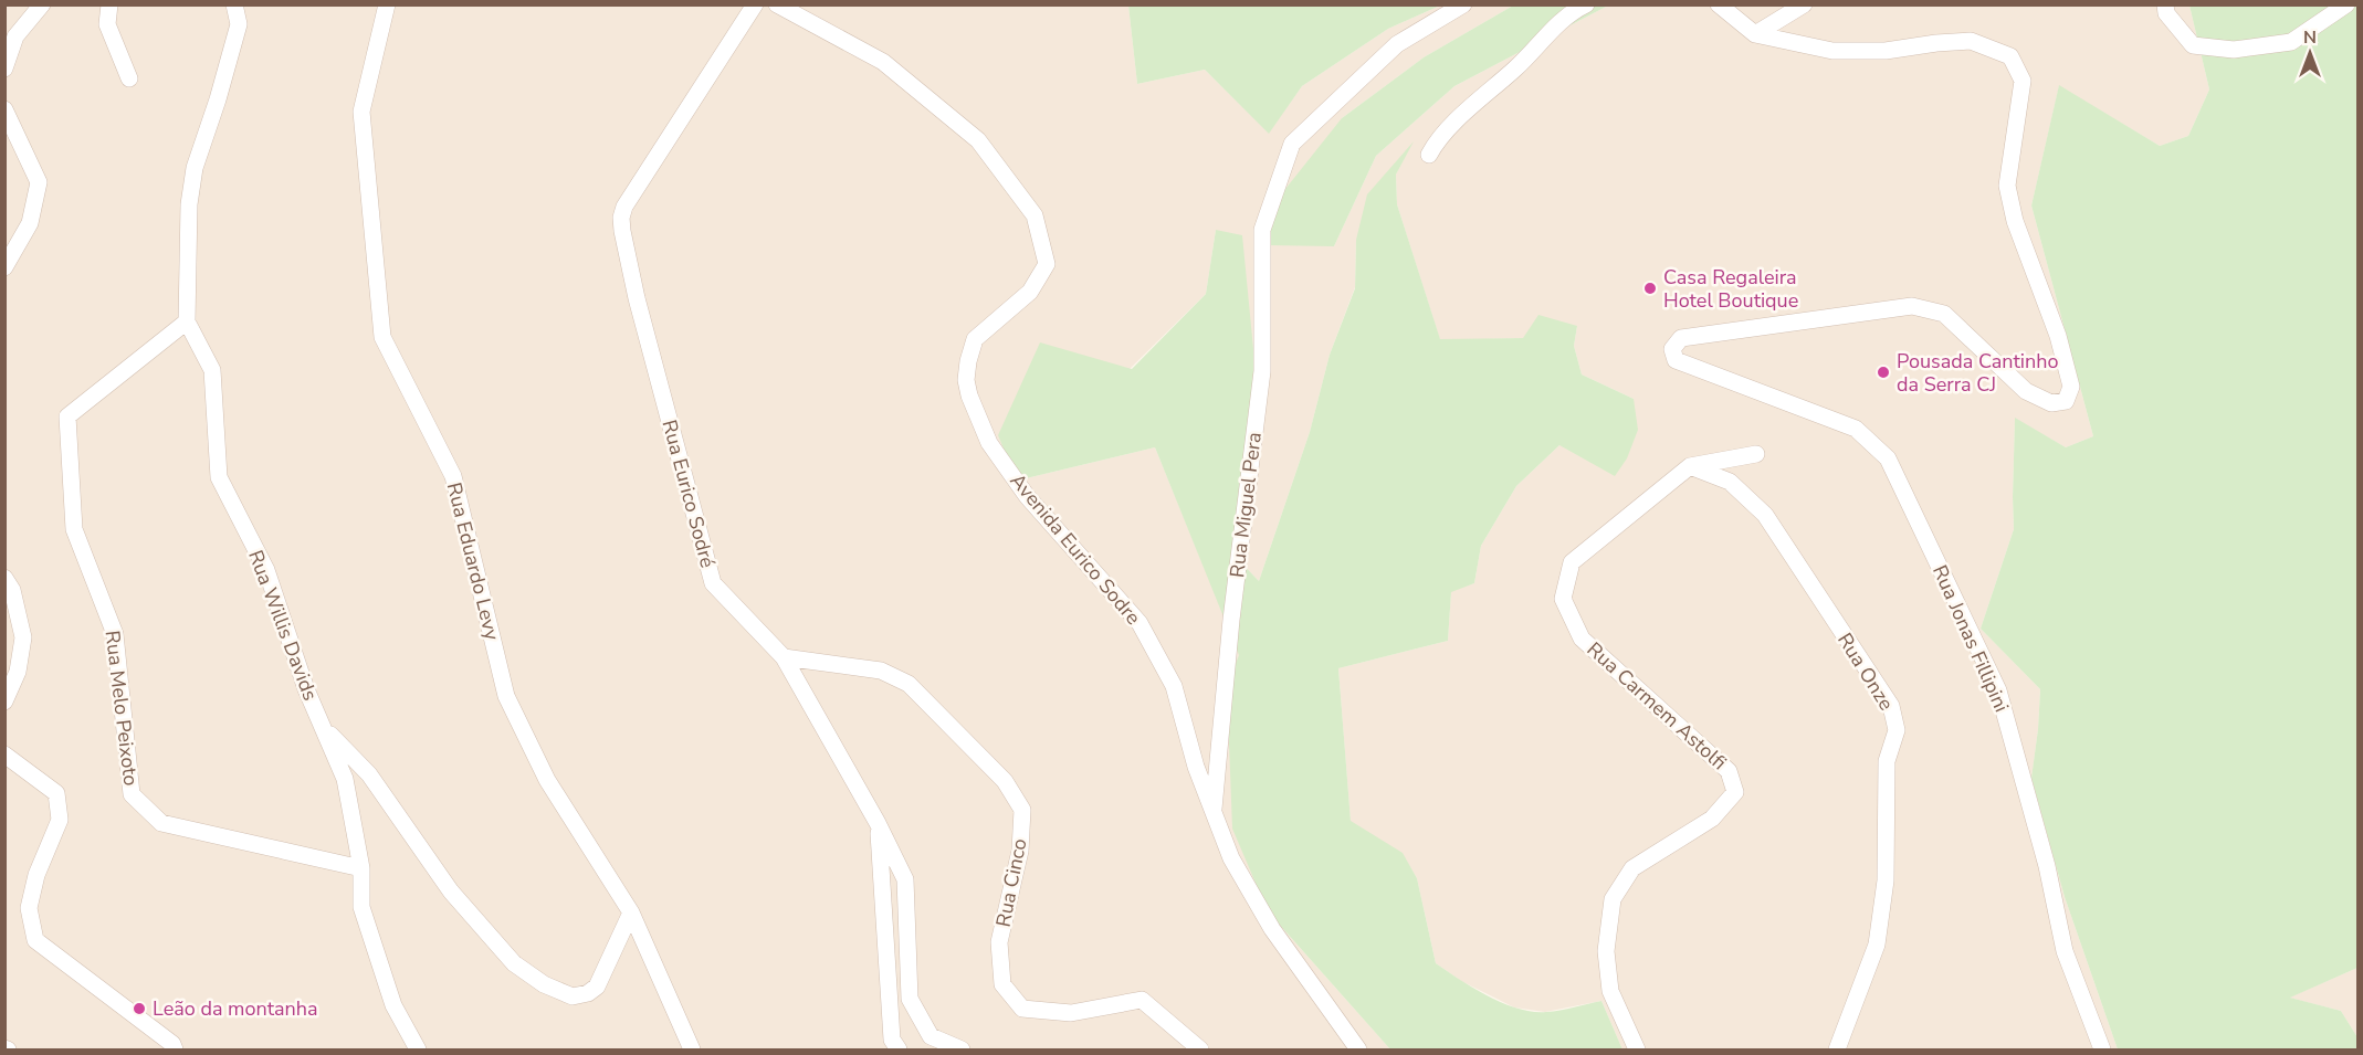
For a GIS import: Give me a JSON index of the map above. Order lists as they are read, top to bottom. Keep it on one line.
{"streets":{"street":["Rua Eurico Sodré","Rua Miguel Pera","Avenida Eurico Sodre","Rua Eduardo Levy","Rua Willis Davids","Rua Jonas Fillipini","Rua Onze","Rua Carmem Astolfi","Rua Melo Peixoto","Rua Cinco"]},"crossings":[["Rua Eurico Sodré","Rua Cinco"],["Rua Miguel Pera","Avenida Eurico Sodre"],["Rua Willis Davids","Rua Melo Peixoto"],["Rua Onze","Rua Carmem Astolfi"]],"places":["Casa Regaleira Hotel Boutique","Pousada Cantinho da Serra CJ","Leão da montanha"],"north":"top"}
